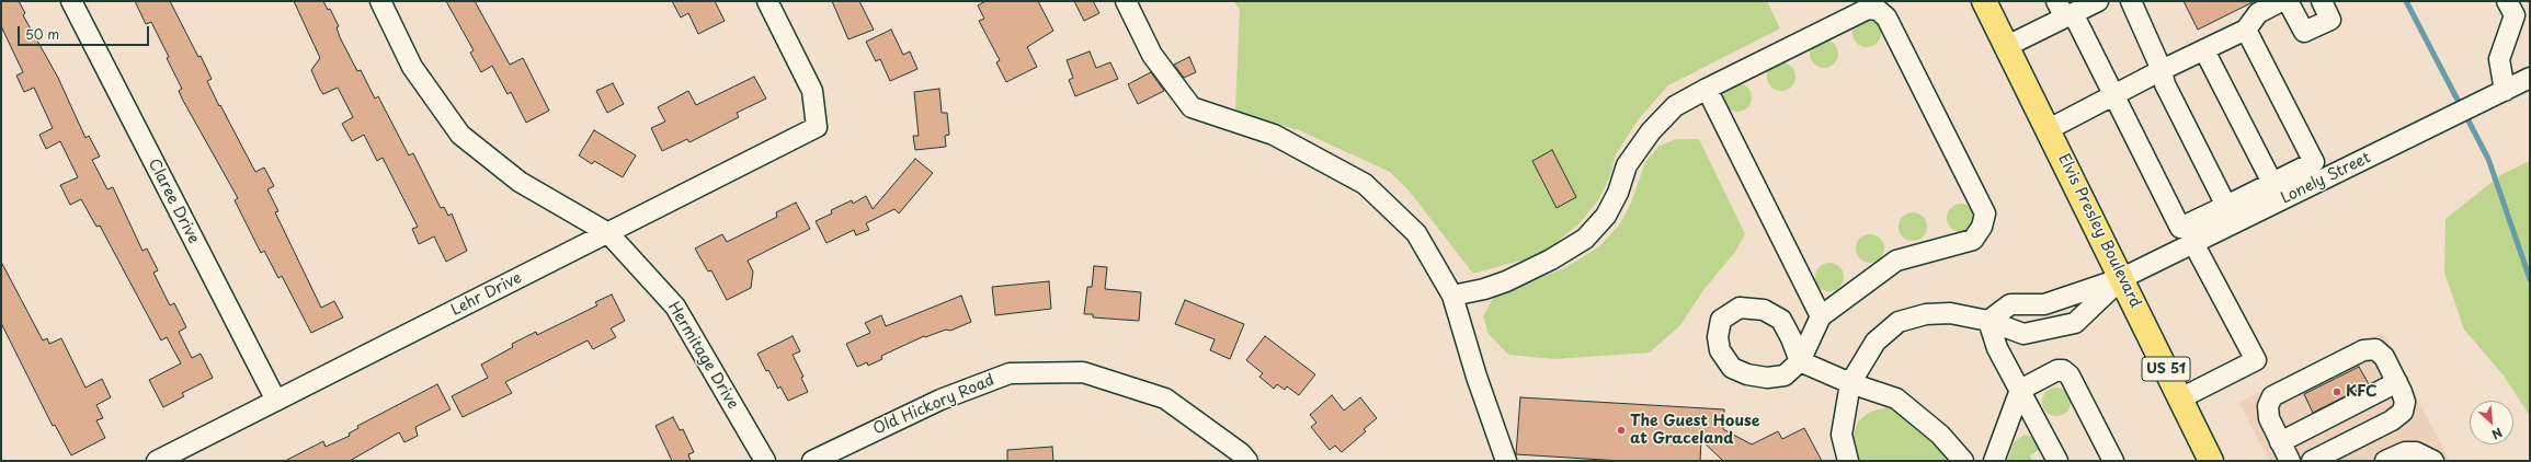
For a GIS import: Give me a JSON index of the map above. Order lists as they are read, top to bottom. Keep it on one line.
{"streets":{"main road":["Elvis Presley Boulevard","US 51"],"street":["Lonely Street","Claree Drive","Lehr Drive","Hermitage Drive","Old Hickory Road"]},"crossings":[["Lonely Street","Elvis Presley Boulevard"],["Claree Drive","Lehr Drive"],["Lehr Drive","Hermitage Drive"]],"places":["KFC","The Guest House at Graceland"],"scale_bar":"50 m","north":"bottom right"}
